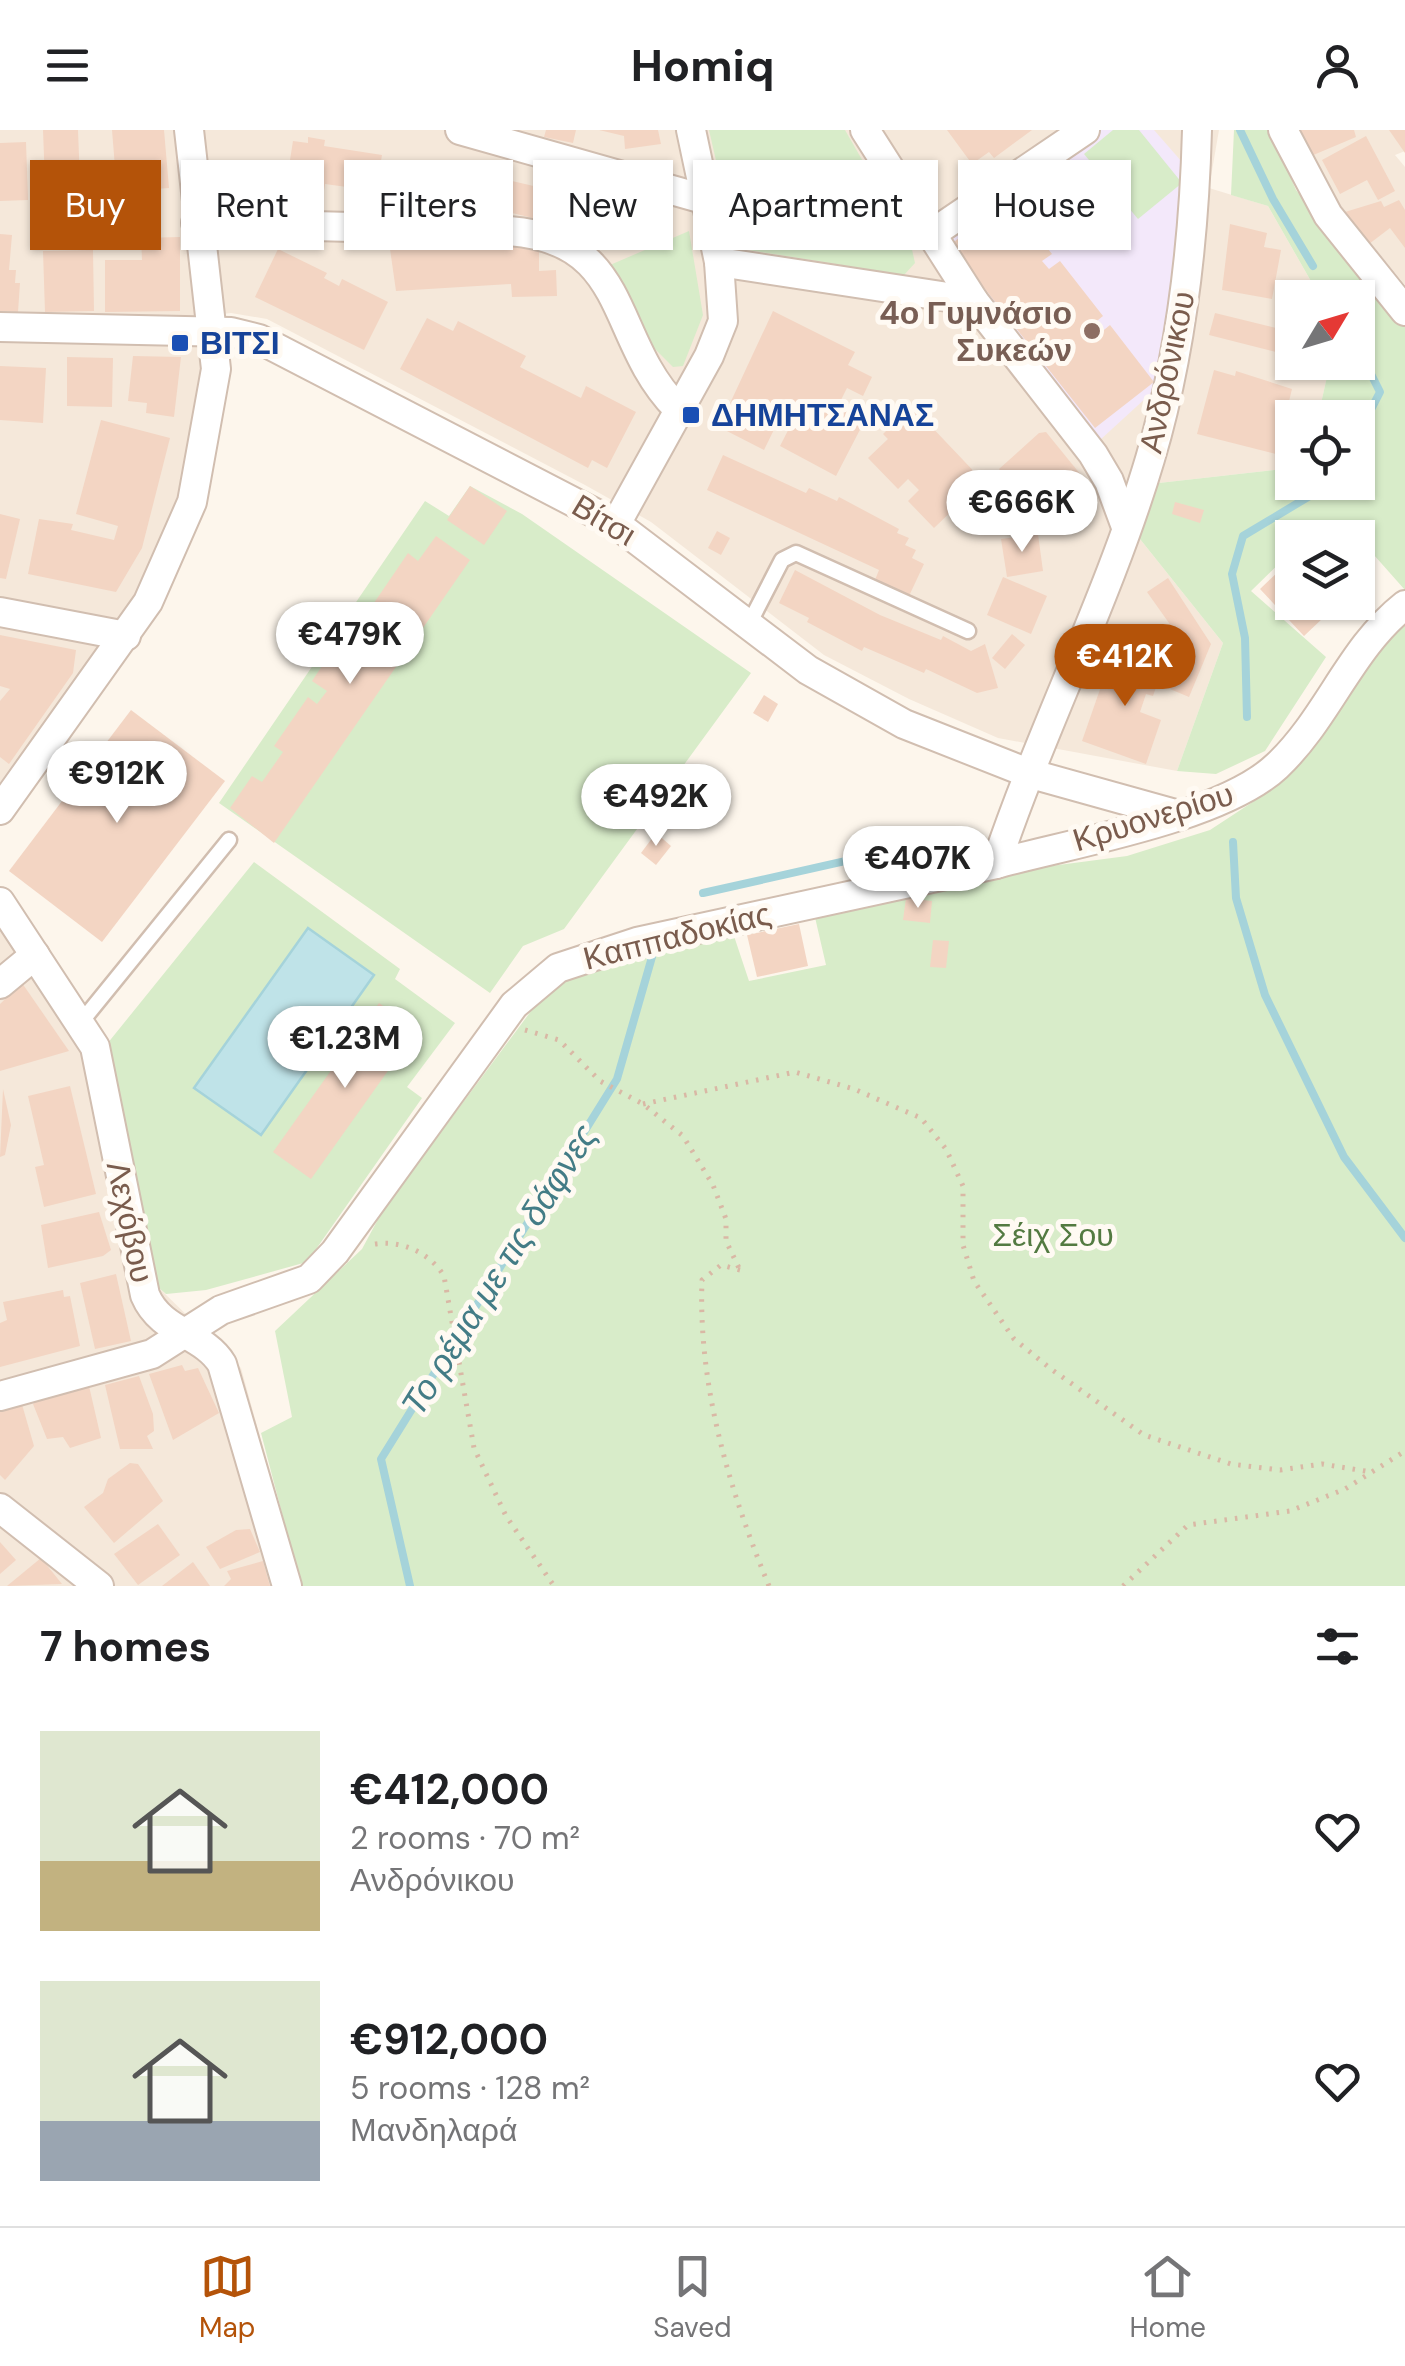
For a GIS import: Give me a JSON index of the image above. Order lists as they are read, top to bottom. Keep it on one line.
{"streets":{"street":["Ανδρόνικου","Βίτσι","Κρυονερίου","Καππαδοκίας","Λεχόβου"]},"crossings":[["Ανδρόνικου","Βίτσι"],["Βίτσι","Κρυονερίου"],["Κρυονερίου","Καππαδοκίας"],["Καππαδοκίας","Λεχόβου"]],"water":["Το ρέμα με τις δάφνες"],"parks":["Σέιχ Σου"],"places":{"other":["4ο Γυμνάσιο Συκεών"],"transit":["ΒΙΤΣΙ","ΔΗΜΗΤΣΑΝΑΣ"]},"north":"top right","page":{"header":"Homiq","chip":["Buy","Rent","Filters","New","Apartment","House"],"price":["€666K","€479K","€412K","€912K","€492K","€407K","€1.23M"],"heading":"7 homes","list":[{"name":"€412,000","note":"2 rooms · 70 m² · Ανδρόνικου"},{"name":"€912,000","note":"5 rooms · 128 m² · Μανδηλαρά"}],"tabs":["Map","Saved","Home"]}}
